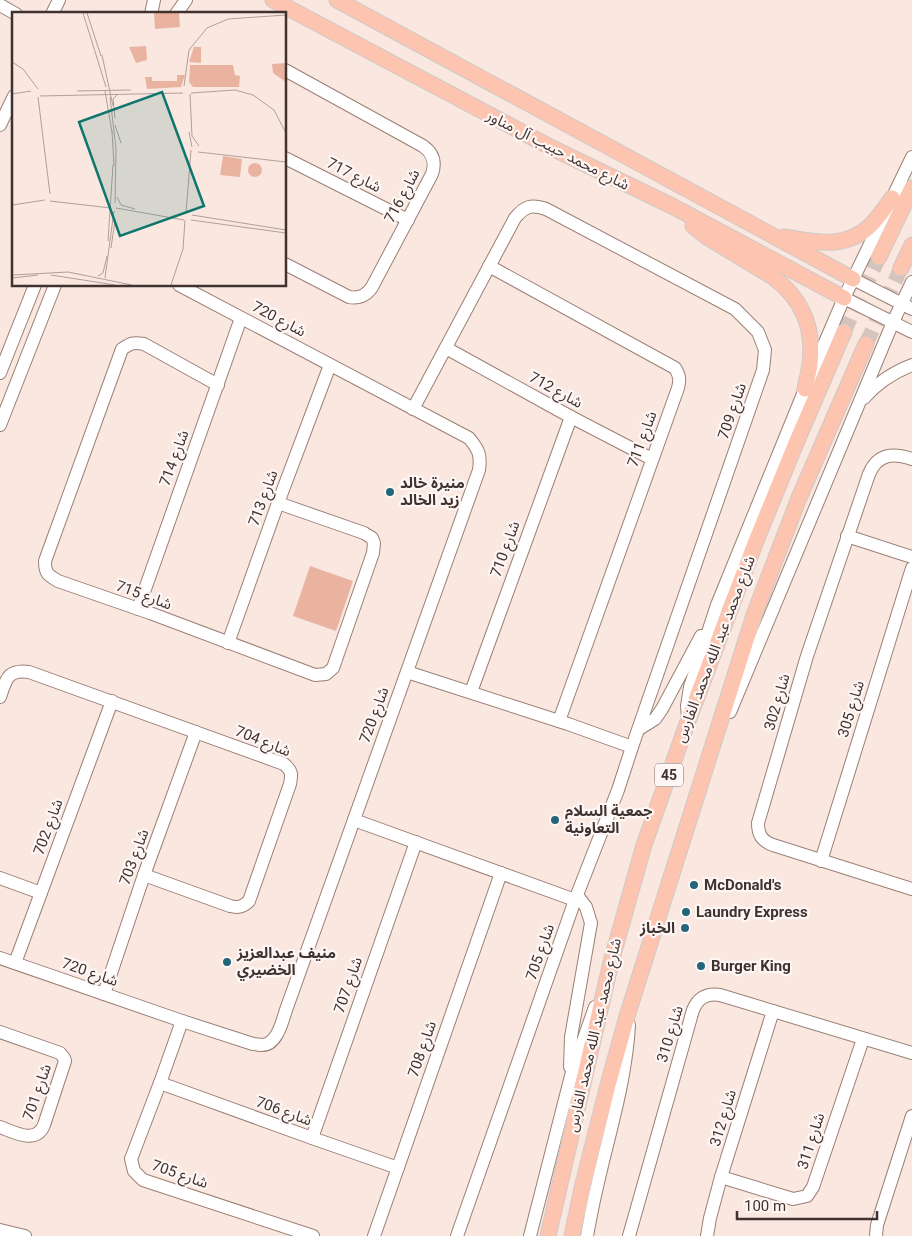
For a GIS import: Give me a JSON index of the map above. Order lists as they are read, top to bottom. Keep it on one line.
{"streets":{"main road":["شارع محمد حبيب آل مناور","شارع محمد عبد الله محمد الفارس","45"],"street":["شارع 717","شارع 716","شارع 720","شارع 712","شارع 709","شارع 711","شارع 714","شارع 713","شارع 710","شارع 715","شارع 302","شارع 305","شارع 704","شارع 702","شارع 703","شارع 705","شارع 707","شارع 310","شارع 708","شارع 701","شارع 706","شارع 312","شارع 311"]},"crossings":[["شارع 717","شارع 716"],["شارع 720","شارع 709"],["شارع 720","شارع 714"],["شارع 720","شارع 713"],["شارع 720","شارع 702"],["شارع 720","شارع 703"],["شارع 720","شارع 705"],["شارع 712","شارع 709"],["شارع 712","شارع 711"],["شارع 712","شارع 710"],["شارع 709","شارع 711"],["شارع 709","شارع 705"],["شارع 714","شارع 715"],["شارع 713","شارع 715"],["شارع 302","شارع 305"],["شارع 704","شارع 702"],["شارع 704","شارع 703"],["شارع 705","شارع 706"],["شارع 707","شارع 706"],["شارع 310","شارع 312"],["شارع 310","شارع 311"],["شارع 708","شارع 706"],["شارع 312","شارع 311"]],"places":["منيرة خالد زيد الخالد","جمعية السلام التعاونية","McDonald's","Laundry Express","الخباز","منيف عبدالعزيز الخضيري","Burger King"],"scale_bar":"100 m"}
